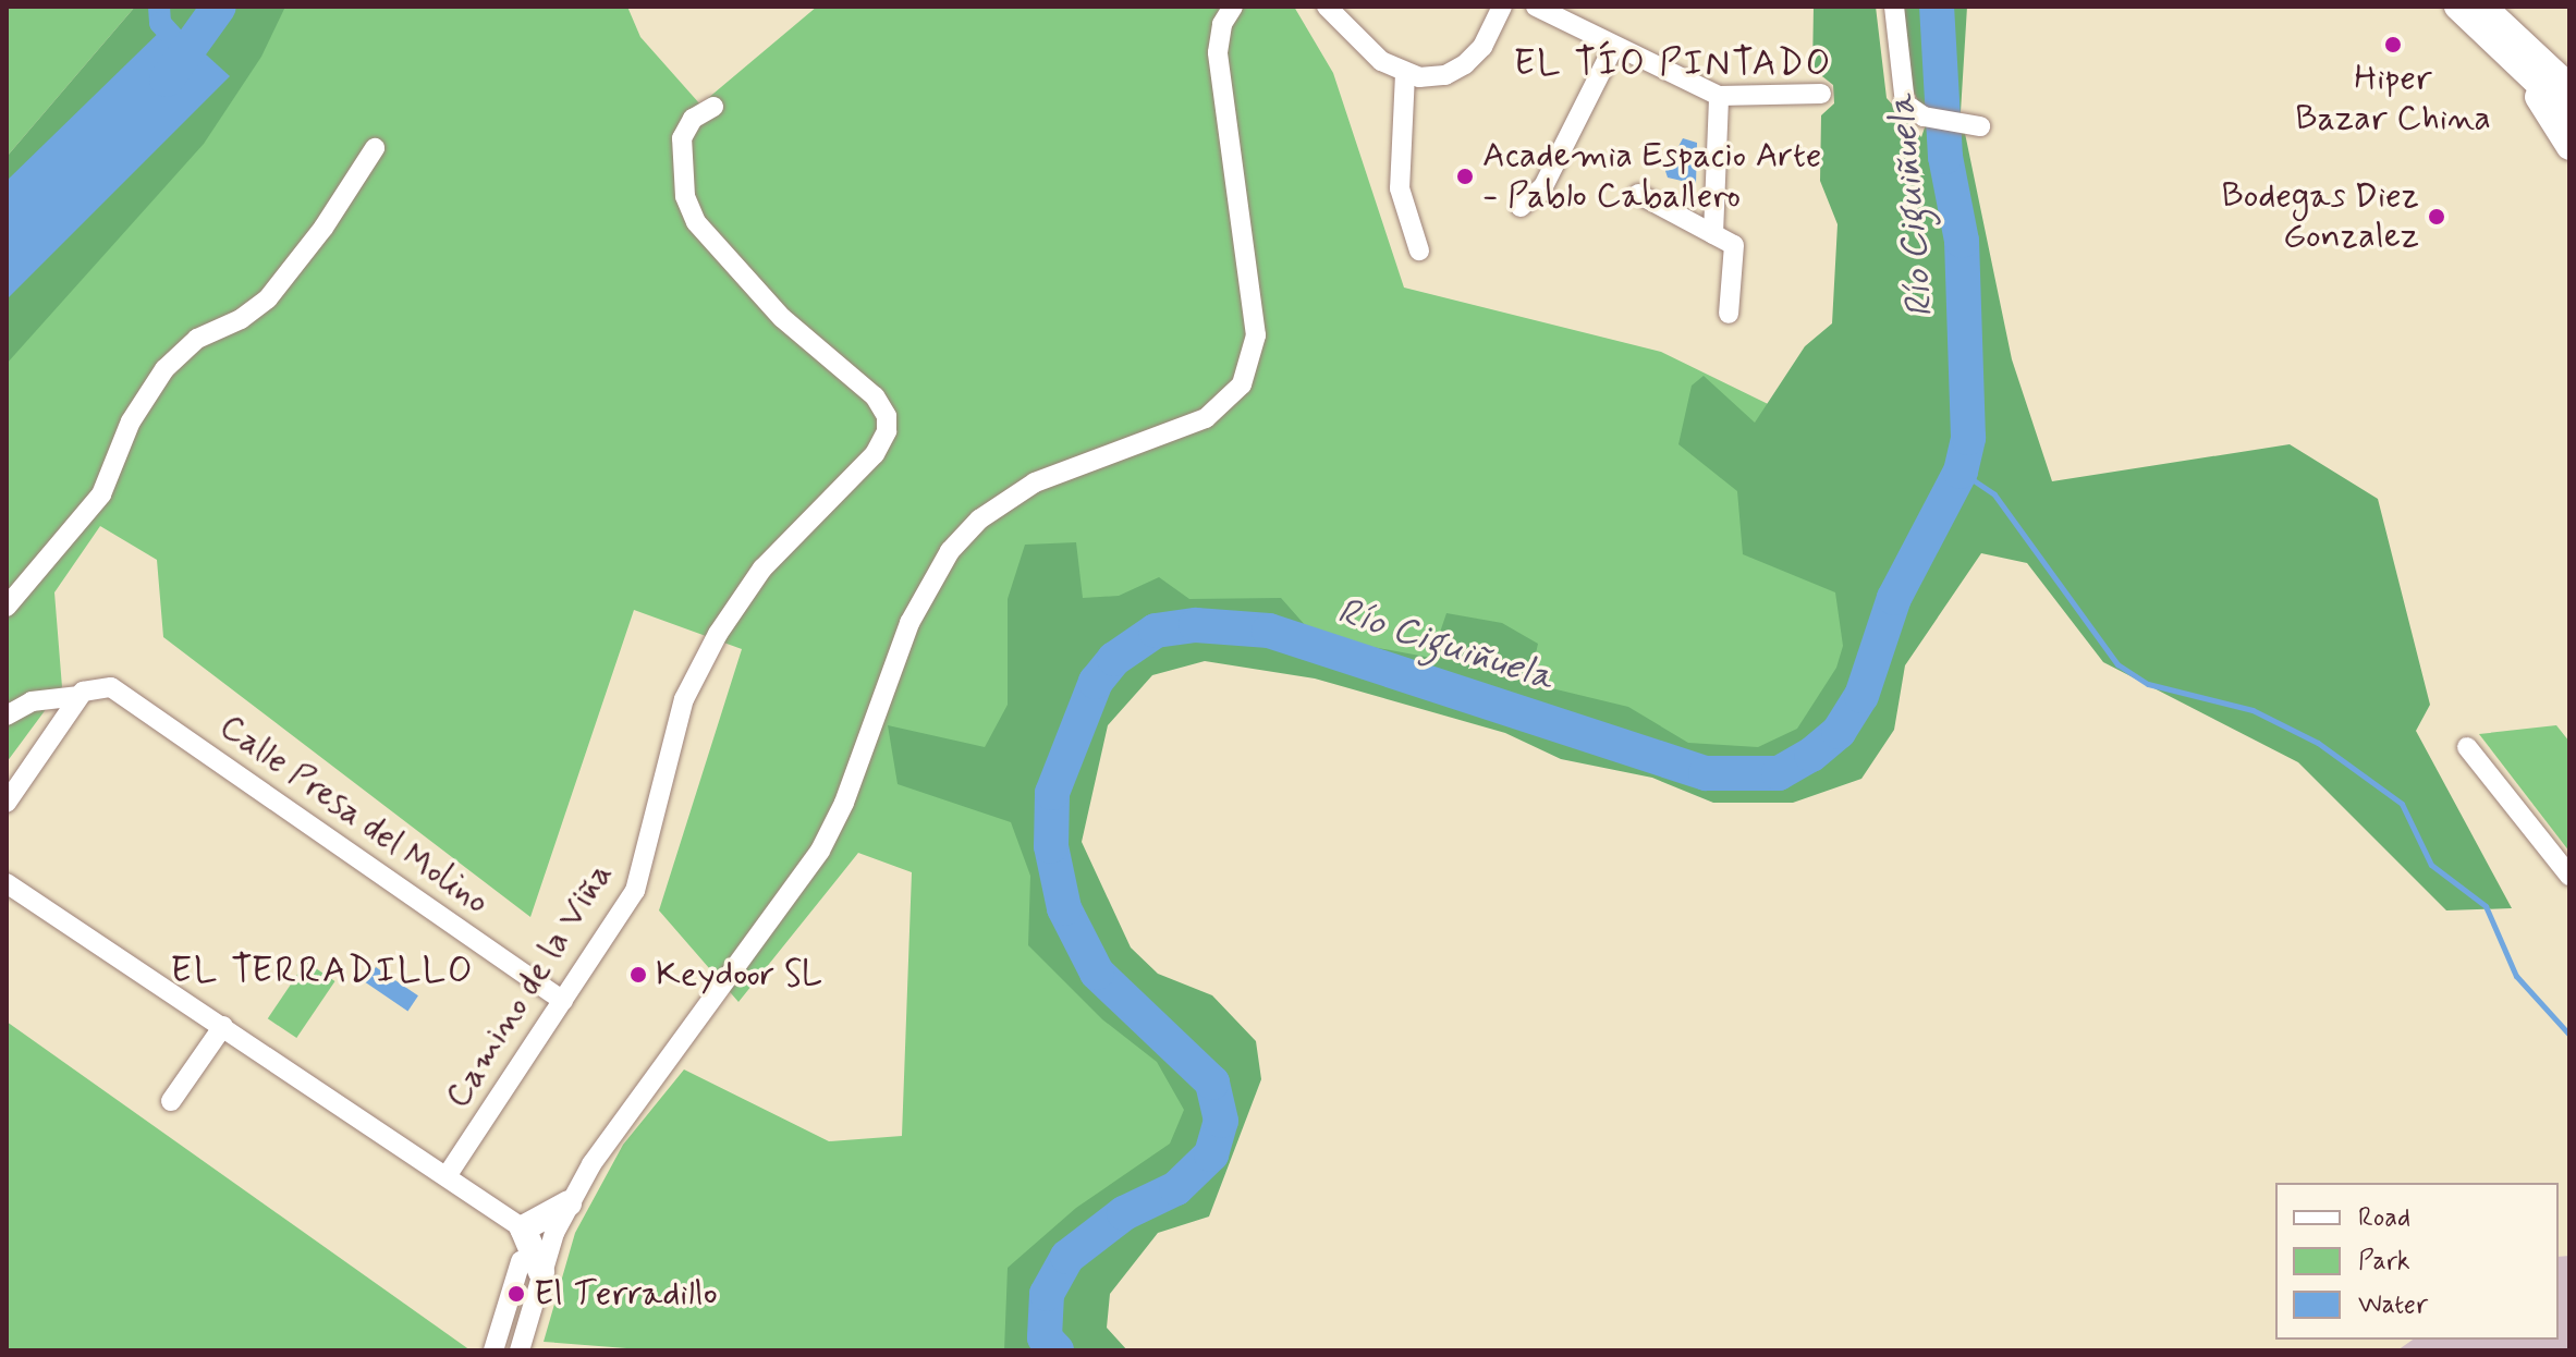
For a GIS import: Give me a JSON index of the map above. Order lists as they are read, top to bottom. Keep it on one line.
{"streets":{"street":["Calle Presa del Molino","Camino de la Viña"]},"crossings":[["Calle Presa del Molino","Camino de la Viña"]],"districts":["EL TÍO PINTADO","EL TERRADILLO"],"water":["Río Ciguiñuela"],"places":["Hiper Bazar China","Academia Espacio Arte - Pablo Caballero","Bodegas Diez Gonzalez","Keydoor SL","El Terradillo"],"legend":["Road","Park","Water"]}
